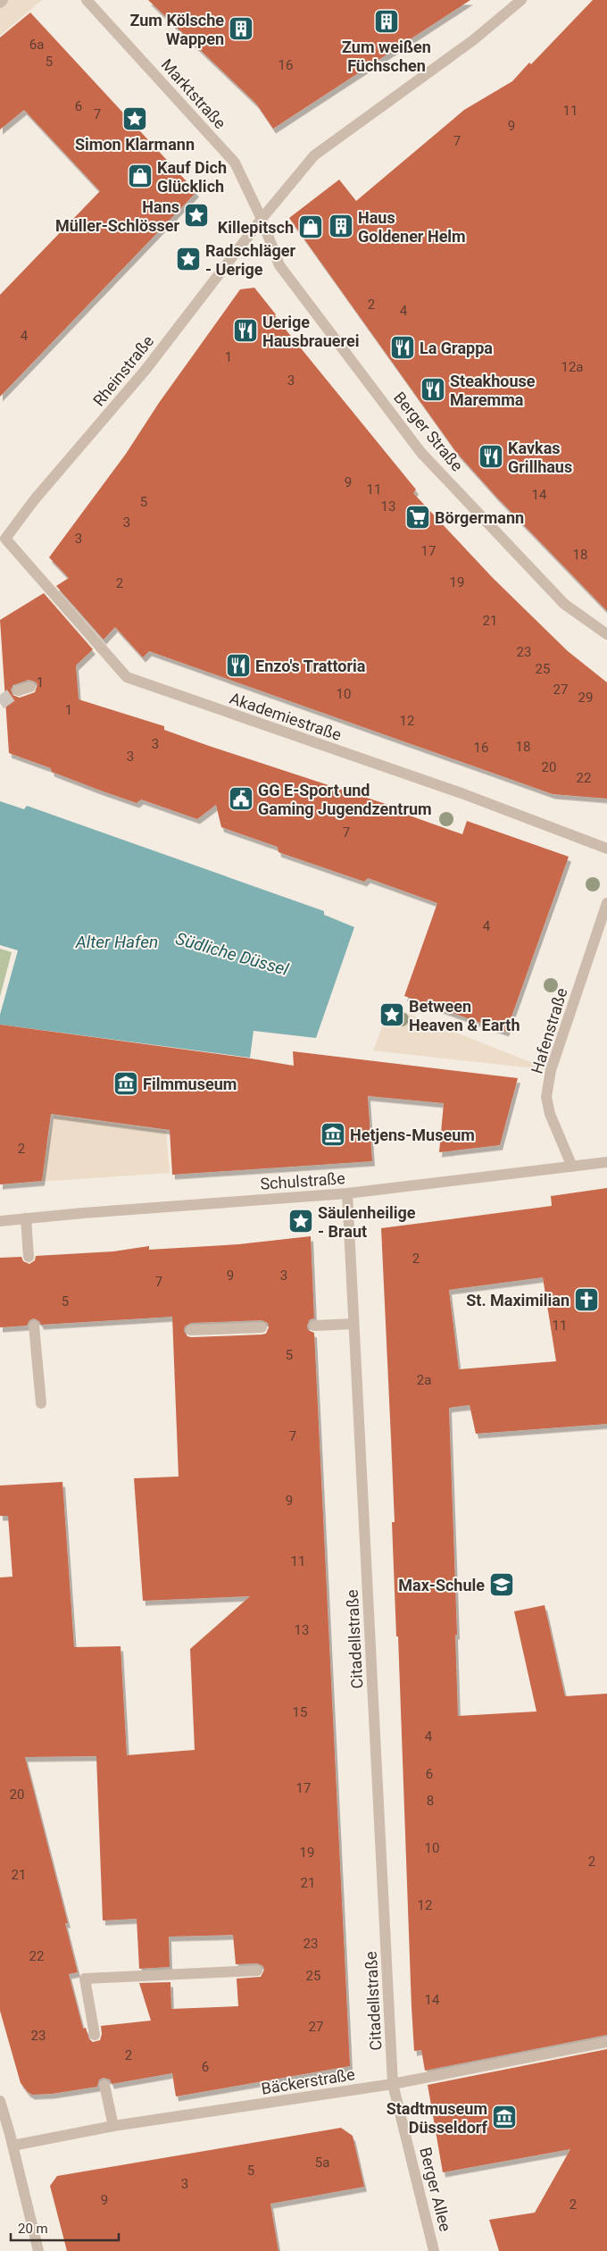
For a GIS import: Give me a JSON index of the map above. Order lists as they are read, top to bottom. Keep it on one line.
{"streets":{"street":["Marktstraße","Rheinstraße","Berger Straße","Akademiestraße","Hafenstraße","Schulstraße","Citadellstraße","Bäckerstraße","Berger Allee"]},"crossings":[["Marktstraße","Rheinstraße"],["Marktstraße","Berger Straße"],["Rheinstraße","Berger Straße"],["Rheinstraße","Akademiestraße"],["Hafenstraße","Schulstraße"],["Schulstraße","Citadellstraße"],["Citadellstraße","Bäckerstraße"],["Citadellstraße","Berger Allee"],["Bäckerstraße","Berger Allee"]],"water":["Alter Hafen","Südliche Düssel"],"places":{"building":["Zum weißen Füchschen","Zum Kölsche Wappen","Haus Goldener Helm"],"place":["Simon Klarmann","Hans Müller-Schlösser","Radschläger - Uerige","Between Heaven & Earth","Säulenheilige - Braut"],"shop":["Kauf Dich Glücklich","Killepitsch"],"restaurant":["Uerige Hausbrauerei","La Grappa","Steakhouse Maremma","Kavkas Grillhaus","Enzo's Trattoria"],"supermarket":["Börgermann"],"public building":["GG E-Sport und Gaming Jugendzentrum"],"museum":["Filmmuseum","Hetjens-Museum","Stadtmuseum Düsseldorf"],"church":["St. Maximilian"],"school or university":["Max-Schule"]},"house_numbers":["6a","5","16","6","11","7","9","7","2","4","4","1","12a","3","9","11","14","5","13","3","3","17","18","19","2","21","23","25","1","27","10","29","1","12","3","18","16","3","20","22","7","4","2","2","9","3","7","5","11","5","2a","7","9","11","13","15","4","6","17","20","8","10","19","2","21","21","12","23","22","25","14","27","23","2","6","5a","5","3","9","2"],"scale_bar":"20 m"}
